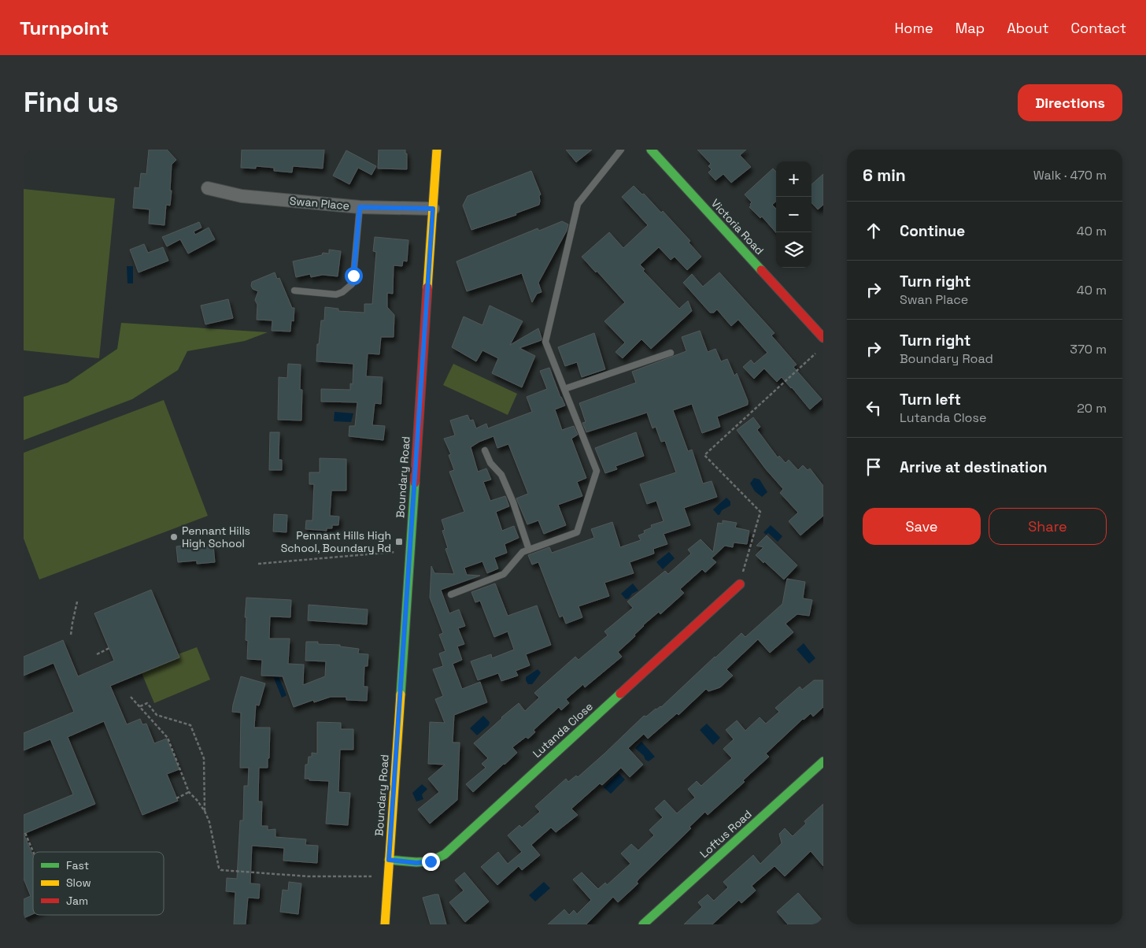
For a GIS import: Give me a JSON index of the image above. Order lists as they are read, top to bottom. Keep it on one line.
{"streets":{"street":["Swan Place","Victoria Road","Boundary Road","Lutanda Close","Loftus Road"]},"crossings":[["Swan Place","Boundary Road"],["Boundary Road","Lutanda Close"]],"places":{"other":["Pennant Hills High School"],"transit":["Pennant Hills High School, Boundary Rd"]},"legend":["Fast","Slow","Jam"],"page":{"header":"Turnpoint","nav":["Home","Map","About","Contact"],"buttons":["Directions",["Save","Share"]],"title":"Find us","heading":["6 min","Walk · 470 m"],"map_buttons":["+","−"],"list":[["Continue","40 m"],["Turn right","Swan Place","40 m"],["Turn right","Boundary Road","370 m"],["Turn left","Lutanda Close","20 m"],"Arrive at destination"]}}
